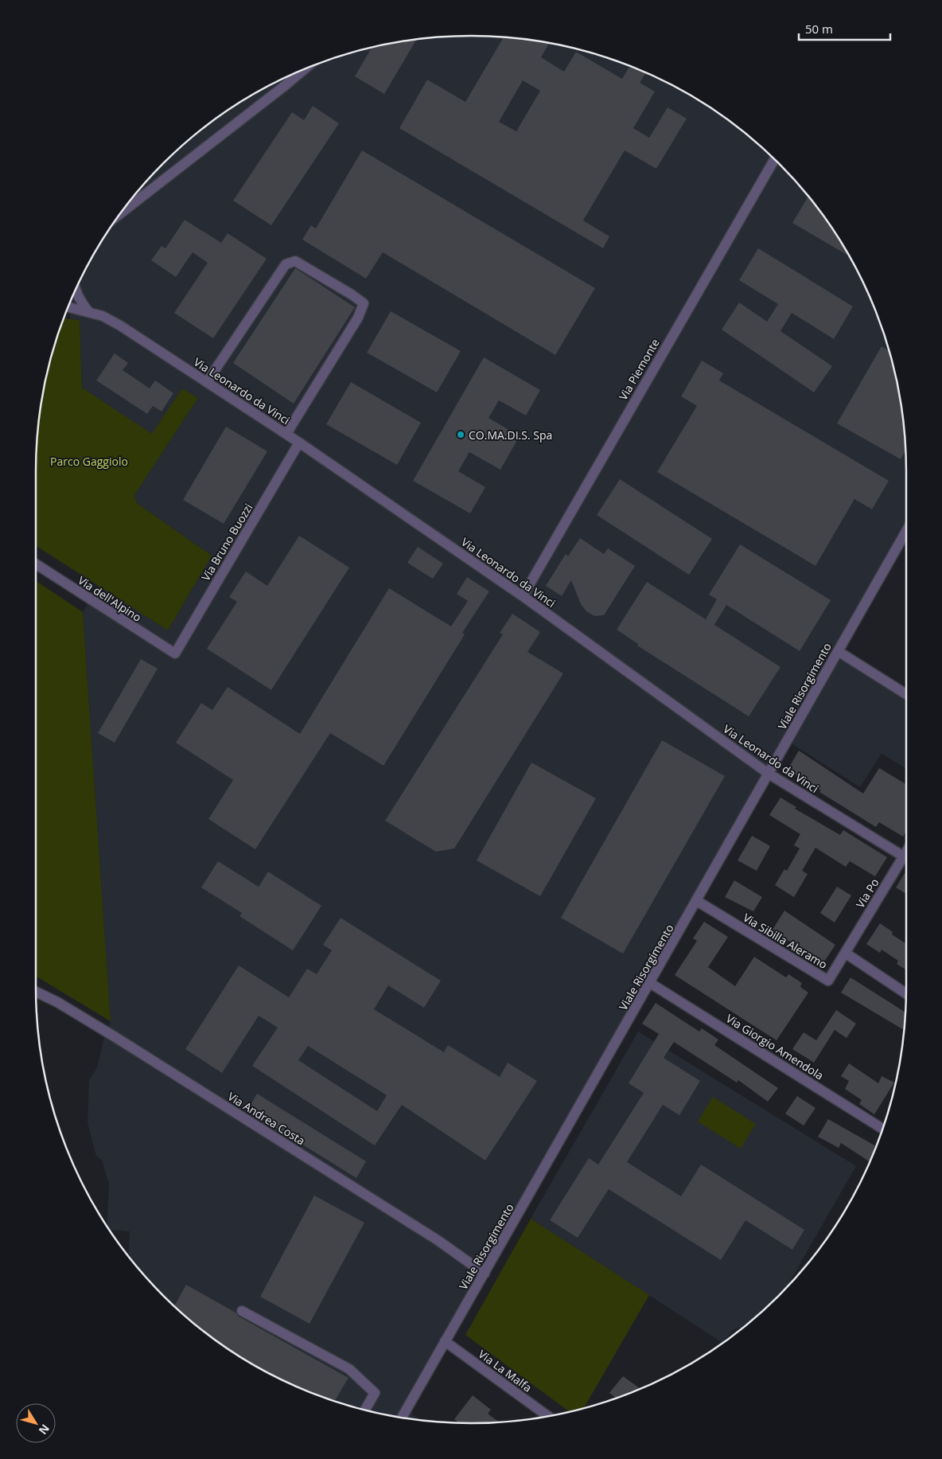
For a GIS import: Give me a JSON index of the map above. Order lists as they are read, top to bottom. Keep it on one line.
{"streets":{"street":["Via Piemonte","Via Leonardo da Vinci","Via Bruno Buozzi","Via dell'Alpino","Viale Risorgimento","Via Po","Via Sibilla Aleramo","Via Giorgio Amendola","Via Andrea Costa","Via La Malfa"]},"crossings":[["Via Piemonte","Via Leonardo da Vinci"],["Via Leonardo da Vinci","Via Bruno Buozzi"],["Via Leonardo da Vinci","Viale Risorgimento"],["Via Bruno Buozzi","Via dell'Alpino"],["Viale Risorgimento","Via Sibilla Aleramo"],["Viale Risorgimento","Via Giorgio Amendola"],["Viale Risorgimento","Via Andrea Costa"],["Viale Risorgimento","Via La Malfa"],["Via Po","Via Sibilla Aleramo"]],"parks":["Parco Gaggiolo"],"places":["CO.MA.DI.S. Spa"],"scale_bar":"50 m","north":"bottom right"}
